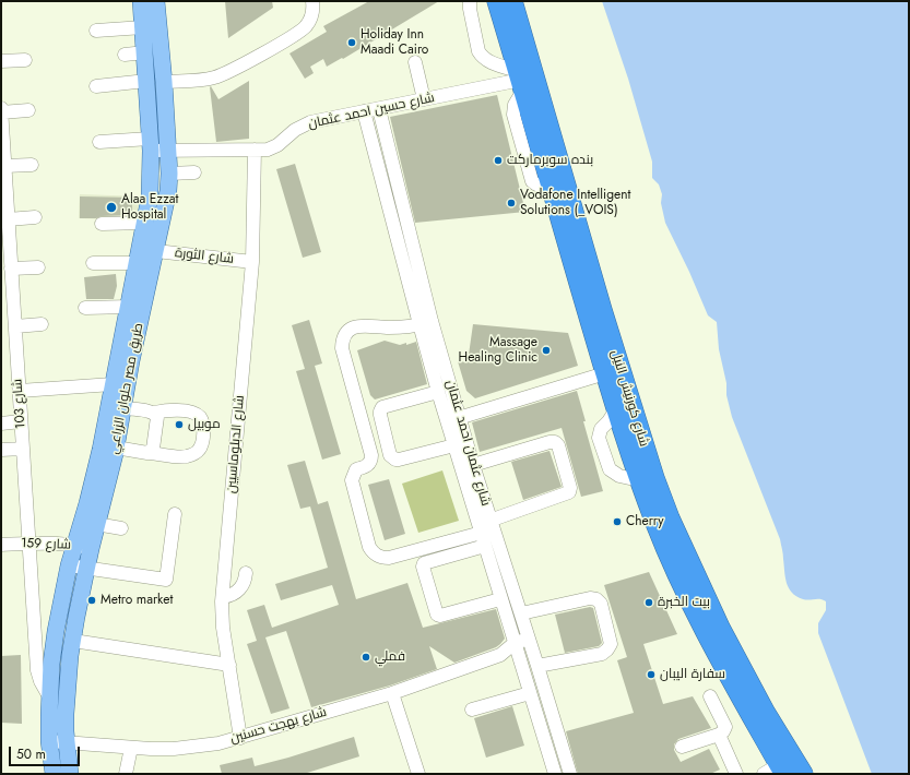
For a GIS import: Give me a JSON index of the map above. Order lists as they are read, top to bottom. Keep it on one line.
{"streets":{"highway":["شارع كورنيش النيل"],"main road":["طريق مصر حلوان الزراعي"],"street":["شارع حسين احمد عثمان","شارع الثورة","شارع 103","شارع عثمان احمد عثمان","شارع الدبلوماسيين","شارع 159","شارع بهجت حسنين"]},"crossings":[["شارع حسين احمد عثمان","طريق مصر حلوان الزراعي"],["شارع حسين احمد عثمان","شارع كورنيش النيل"],["شارع حسين احمد عثمان","شارع عثمان احمد عثمان"],["شارع حسين احمد عثمان","شارع الدبلوماسيين"],["شارع الثورة","طريق مصر حلوان الزراعي"],["شارع الثورة","شارع الدبلوماسيين"],["طريق مصر حلوان الزراعي","شارع 103"],["طريق مصر حلوان الزراعي","شارع 159"],["طريق مصر حلوان الزراعي","شارع بهجت حسنين"],["شارع 103","شارع 159"],["شارع عثمان احمد عثمان","شارع بهجت حسنين"],["شارع الدبلوماسيين","شارع بهجت حسنين"]],"places":["Holiday Inn Maadi Cairo","بنده سوبرماركت","Vodafone Intelligent Solutions (_VOIS)","Alaa Ezzat Hospital","Massage Healing Clinic","موبيل","Cherry","Metro market","بيت الخبرة","فملي","سفارة اليبان"],"scale_bar":"50 m"}
